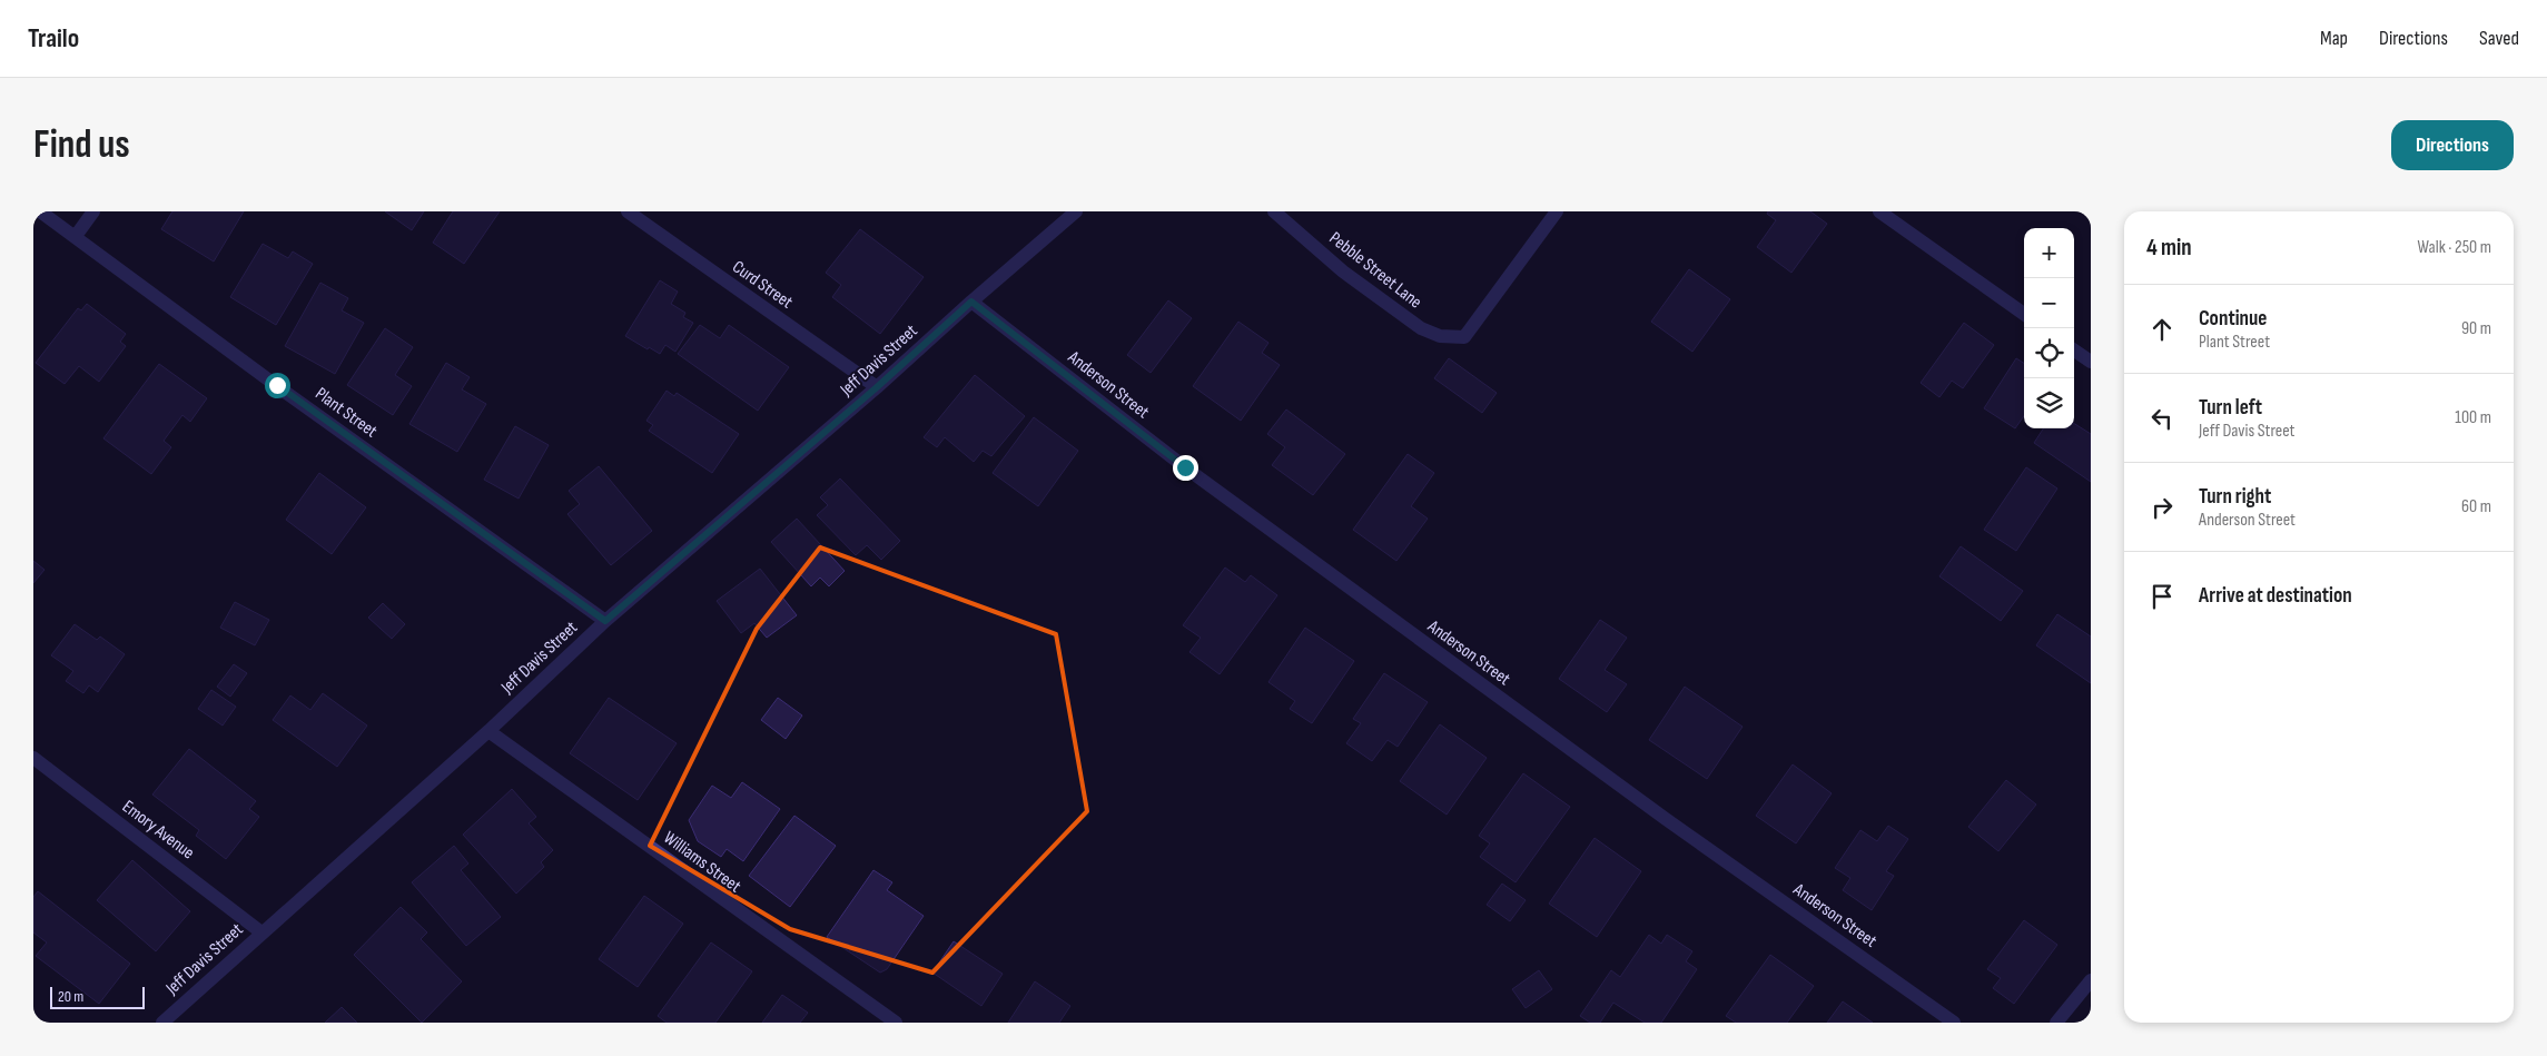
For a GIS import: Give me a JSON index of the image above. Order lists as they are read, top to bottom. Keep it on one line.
{"streets":{"street":["Pebble Street Lane","Curd Street","Jeff Davis Street","Anderson Street","Plant Street","Emory Avenue","Williams Street"]},"crossings":[["Curd Street","Jeff Davis Street"],["Jeff Davis Street","Anderson Street"],["Jeff Davis Street","Plant Street"],["Jeff Davis Street","Emory Avenue"],["Jeff Davis Street","Williams Street"]],"scale_bar":"20 m","page":{"header":"Trailo","nav":["Map","Directions","Saved"],"buttons":"Directions","title":"Find us","heading":["4 min","Walk · 250 m"],"map_buttons":["+","−"],"list":[["Continue","Plant Street","90 m"],["Turn left","Jeff Davis Street","100 m"],["Turn right","Anderson Street","60 m"],"Arrive at destination"],"scale":"20 m"}}
